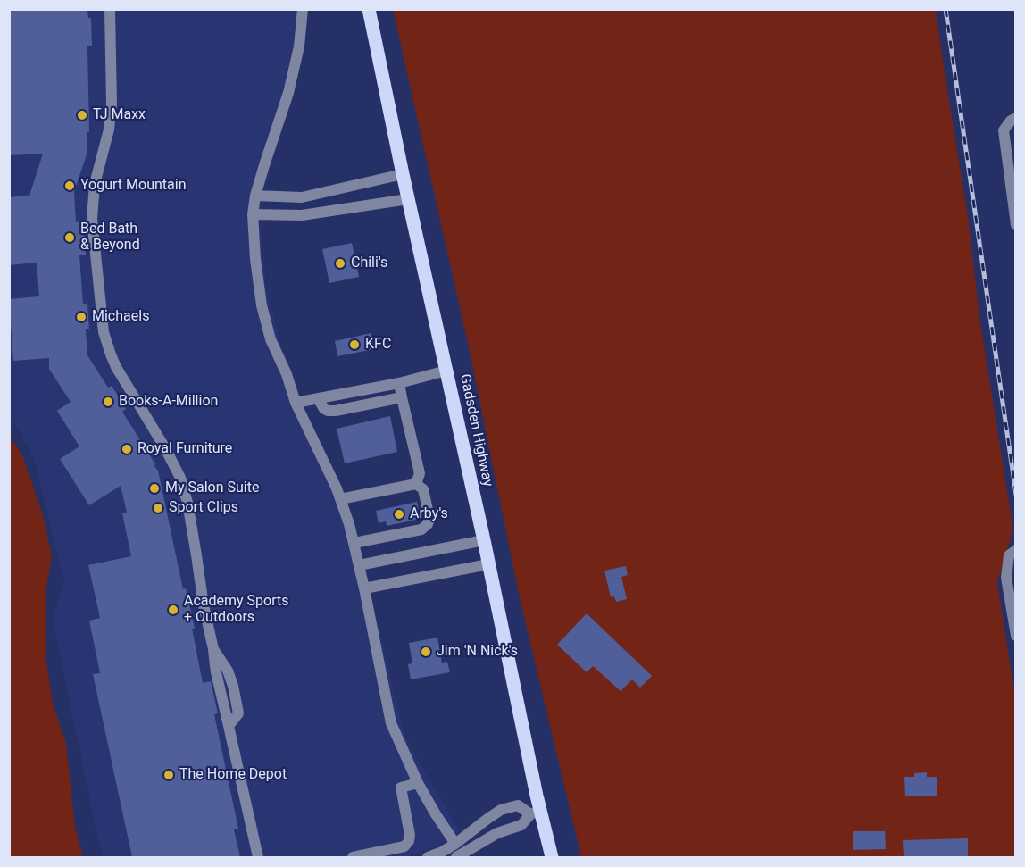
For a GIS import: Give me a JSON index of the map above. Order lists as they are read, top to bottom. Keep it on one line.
{"streets":{"main road":["Gadsden Highway"]},"places":["TJ Maxx","Yogurt Mountain","Bed Bath & Beyond","Chili's","Michaels","KFC","Books-A-Million","Royal Furniture","My Salon Suite","Sport Clips","Arby's","Academy Sports + Outdoors","Jim 'N Nick's","The Home Depot"]}
